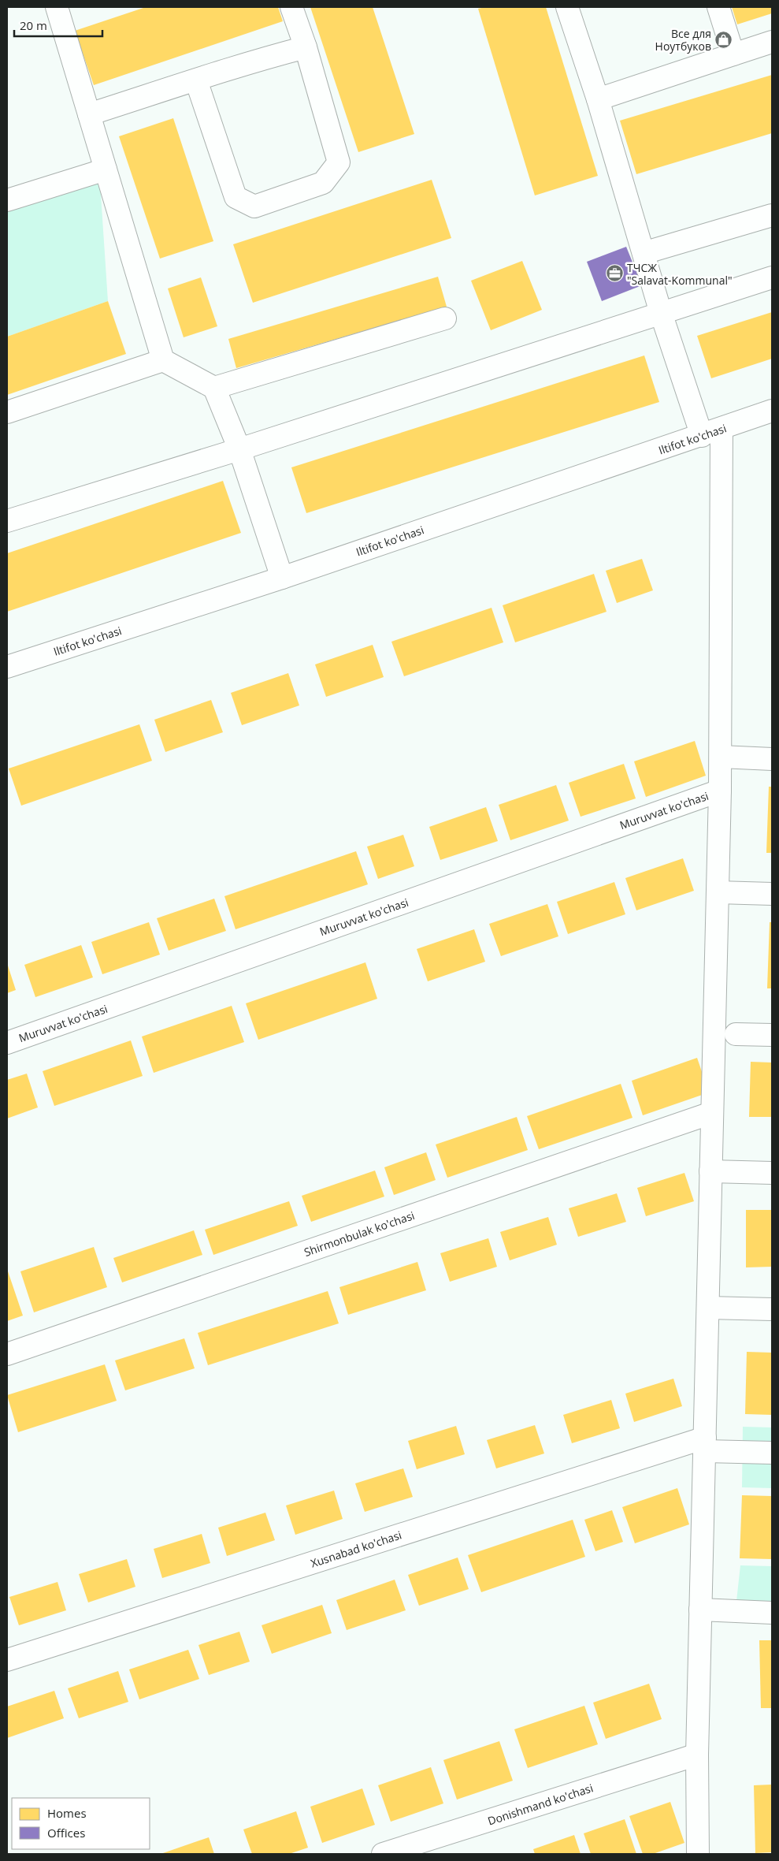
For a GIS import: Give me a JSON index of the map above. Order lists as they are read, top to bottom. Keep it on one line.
{"streets":{"street":["Iltifot ko'chasi","Muruvvat ko'chasi","Shirmonbulak ko'chasi","Xusnabad ko'chasi","Donishmand ko'chasi"]},"places":{"shop":["Все для Ноутбуков"],"office":["ТЧСЖ \"Salavat-Kommunal\""]},"legend":["Homes","Offices"],"scale_bar":"20 m"}
